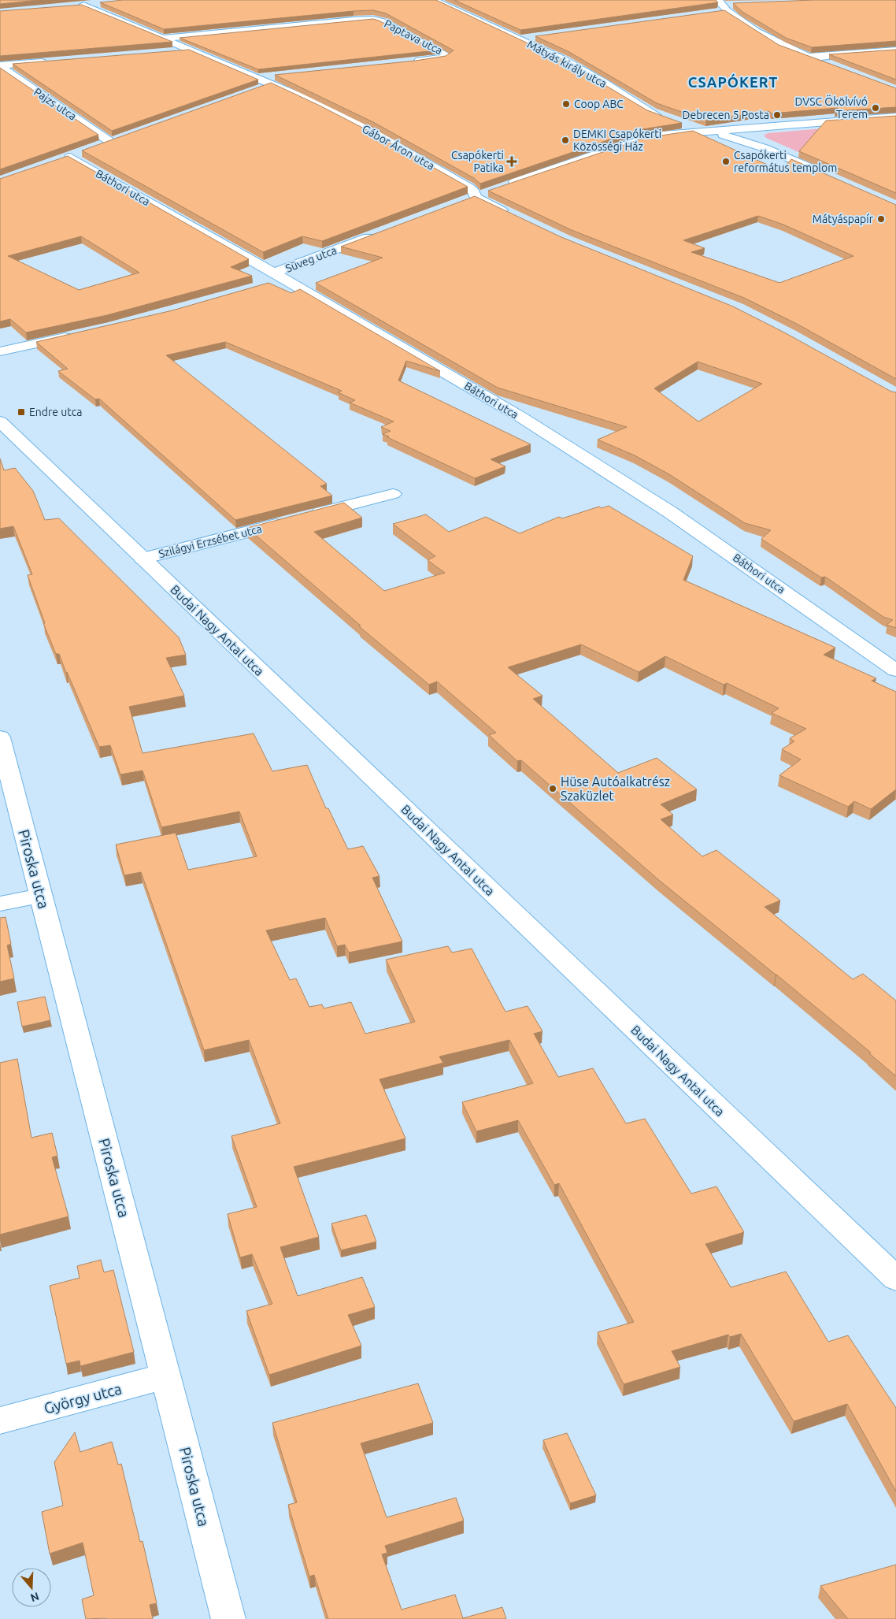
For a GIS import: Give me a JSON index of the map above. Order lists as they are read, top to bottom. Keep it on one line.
{"streets":{"street":["Paptava utca","Mátyás király utca","Pajzs utca","Gábor Áron utca","Báthori utca","Süveg utca","Szilágyi Erzsébet utca","Budai Nagy Antal utca","Piroska utca","György utca"]},"crossings":[["Báthori utca","Süveg utca"],["Szilágyi Erzsébet utca","Budai Nagy Antal utca"],["Piroska utca","György utca"]],"districts":["CSAPÓKERT"],"places":{"other":["Coop ABC","DVSC Ökölvívó Terem","Debrecen 5 Posta","DEMKI Csapókerti Közösségi Ház","Csapókerti református templom","Mátyáspapír","Hüse Autóalkatrész Szaküzlet"],"health":["Csapókerti Patika"],"transit":["Endre utca"]},"north":"bottom"}
